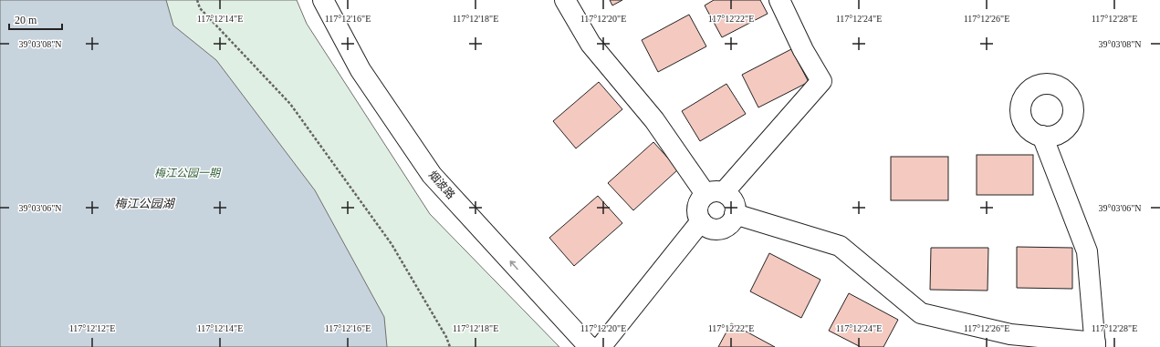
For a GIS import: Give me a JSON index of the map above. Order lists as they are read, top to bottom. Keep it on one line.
{"streets":{"street":["烟波路"]},"water":["梅江公园湖"],"parks":["梅江公园一期"],"scale_bar":"20 m","coordinates":["117°12'14\"E","117°12'16\"E","117°12'18\"E","117°12'20\"E","117°12'22\"E","117°12'24\"E","117°12'26\"E","117°12'28\"E","39°03'08\"N","39°03'06\"N","117°12'12\"E"]}
